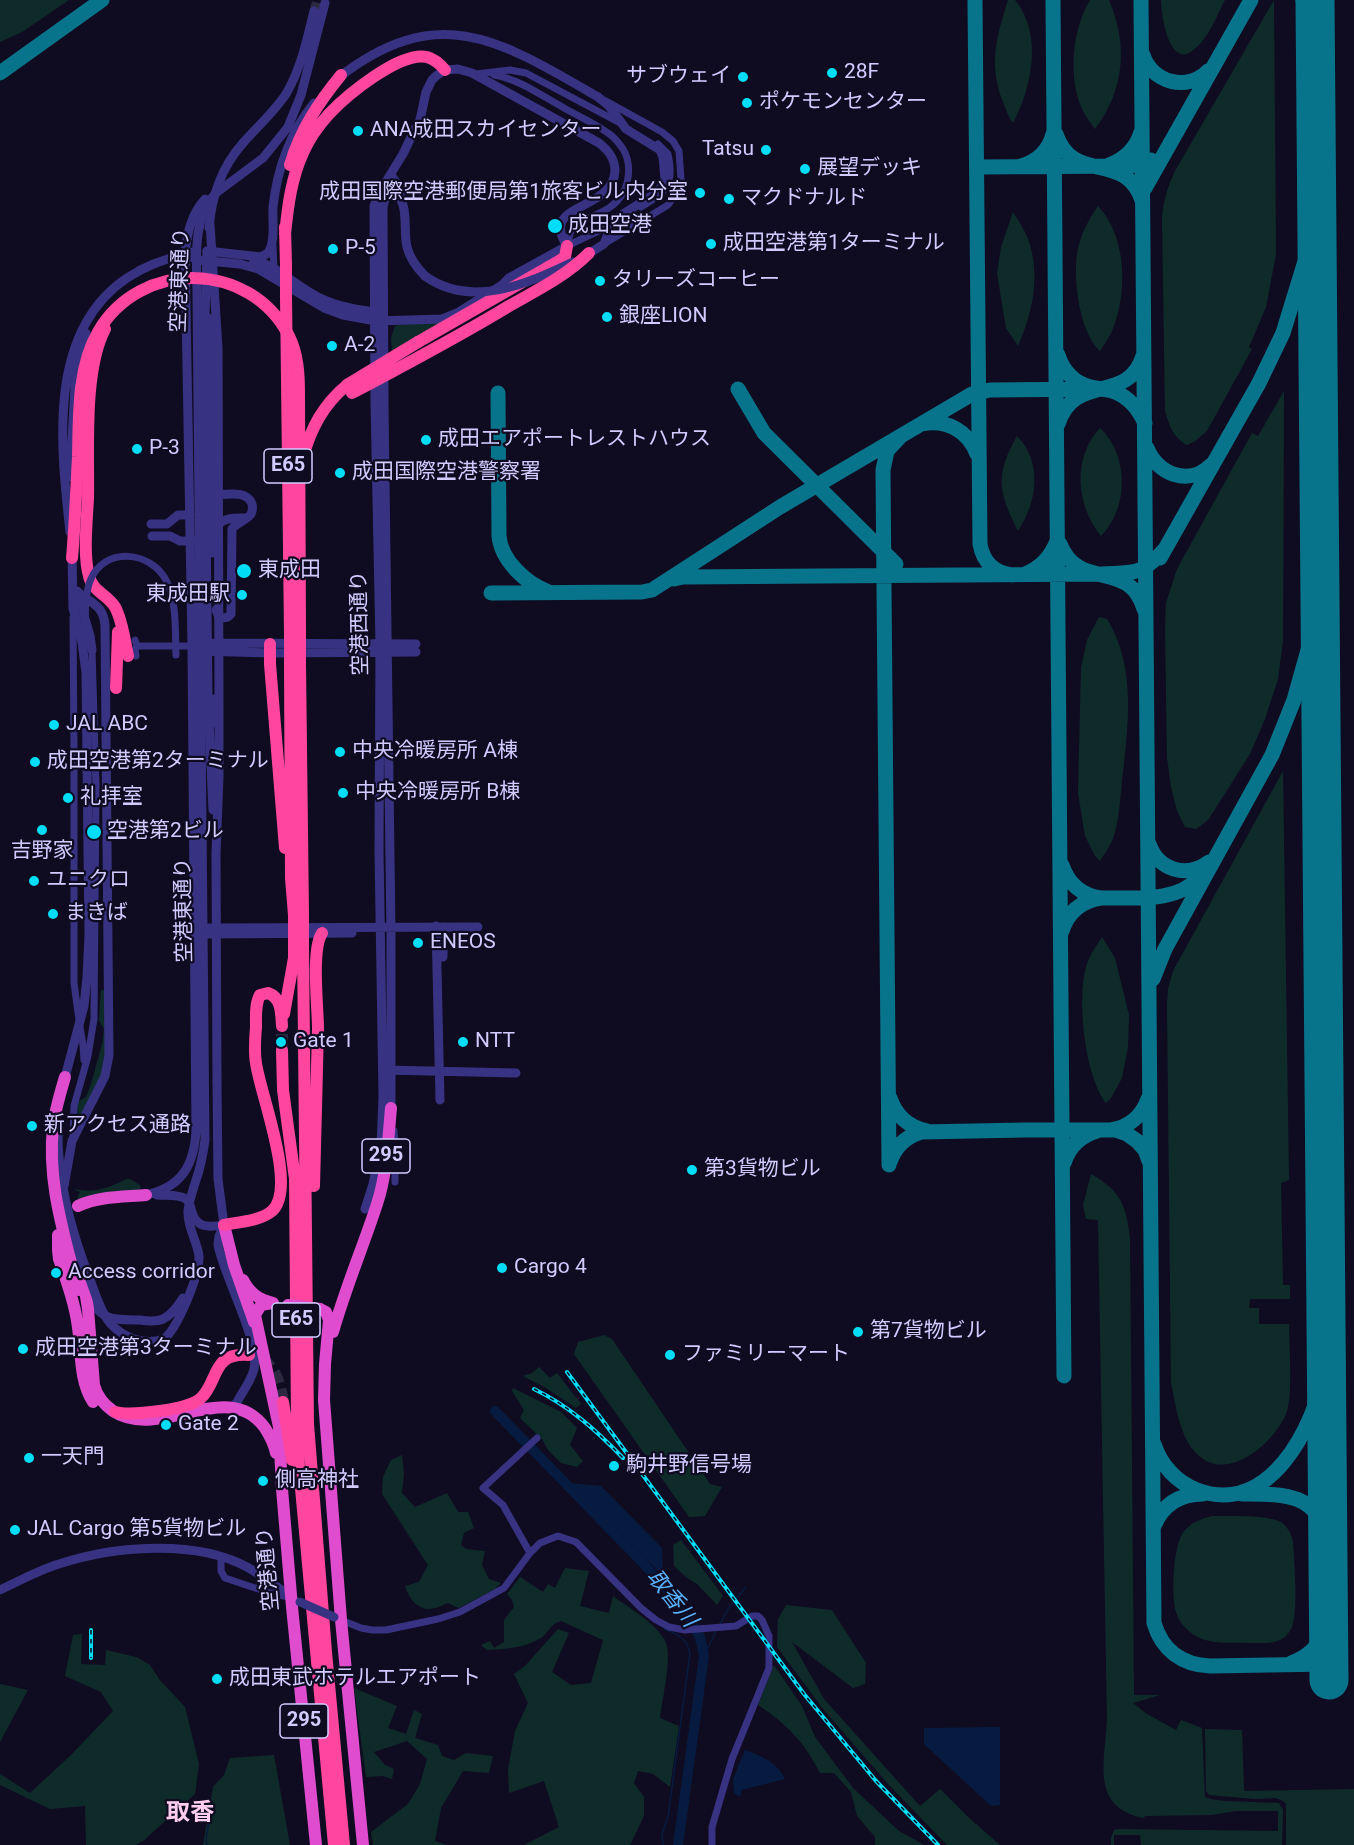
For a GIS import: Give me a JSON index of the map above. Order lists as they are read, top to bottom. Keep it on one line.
{"streets":{"highway":["E65","295","空港通り"],"street":["空港東通り","空港西通り"]},"crossings":[["E65","295"],["空港西通り","295"],["295","空港通り"]],"districts":["取香"],"water":["取香川"],"places":["28F","サブウェイ","ポケモンセンター","ANA成田スカイセンター","Tatsu","展望デッキ","成田国際空港郵便局第1旅客ビル内分室","マクドナルド","成田空港","成田空港第1ターミナル","P-5","タリーズコーヒー","銀座LION","A-2","成田エアポートレストハウス","P-3","成田国際空港警察署","東成田","東成田駅","JAL ABC","中央冷暖房所 A棟","成田空港第2ターミナル","中央冷暖房所 B棟","礼拝室","吉野家","空港第2ビル","ユニクロ","まきば","ENEOS","Gate 1","NTT","新アクセス通路","第3貨物ビル","Cargo 4","Access corridor","第7貨物ビル","成田空港第3ターミナル","ファミリーマート","Gate 2","一天門","駒井野信号場","側高神社","JAL Cargo 第5貨物ビル","成田東武ホテルエアポート"]}
